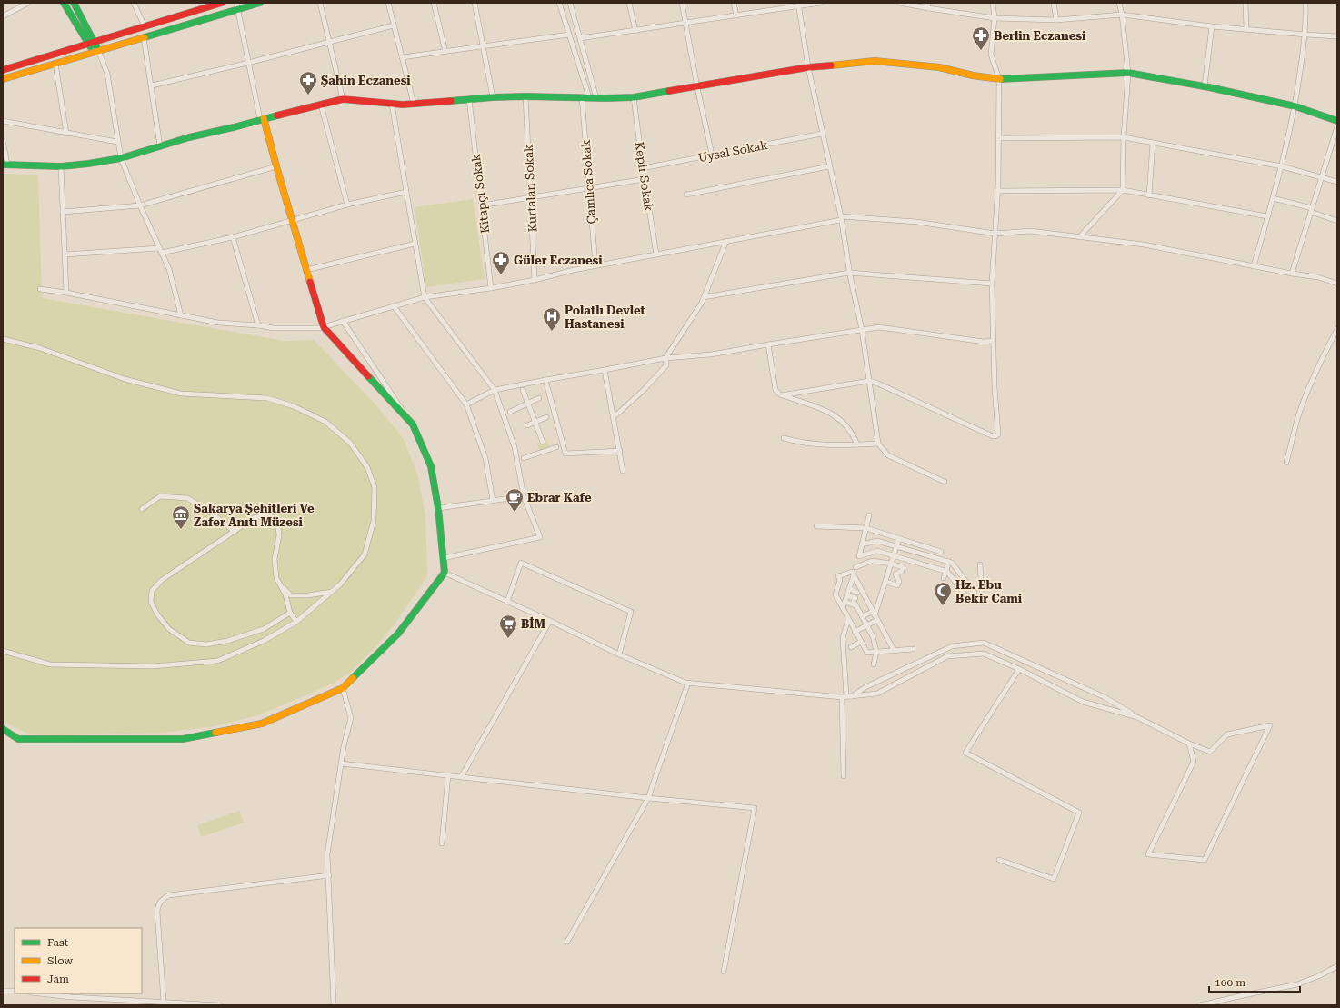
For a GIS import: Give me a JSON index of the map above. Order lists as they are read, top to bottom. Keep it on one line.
{"streets":{"street":["Uysal Sokak","Kepir Sokak","Çamlıca Sokak","Kurtalan Sokak","Kitapçı Sokak"]},"crossings":[["Uysal Sokak","Kepir Sokak"]],"places":{"pharmacy":["Berlin Eczanesi","Şahin Eczanesi","Güler Eczanesi"],"hospital":["Polatlı Devlet Hastanesi"],"cafe":["Ebrar Kafe"],"museum":["Sakarya Şehitleri Ve Zafer Anıtı Müzesi"],"mosque":["Hz. Ebu Bekir Cami"],"supermarket":["BİM"]},"legend":["Fast","Slow","Jam"],"scale_bar":"100 m"}
